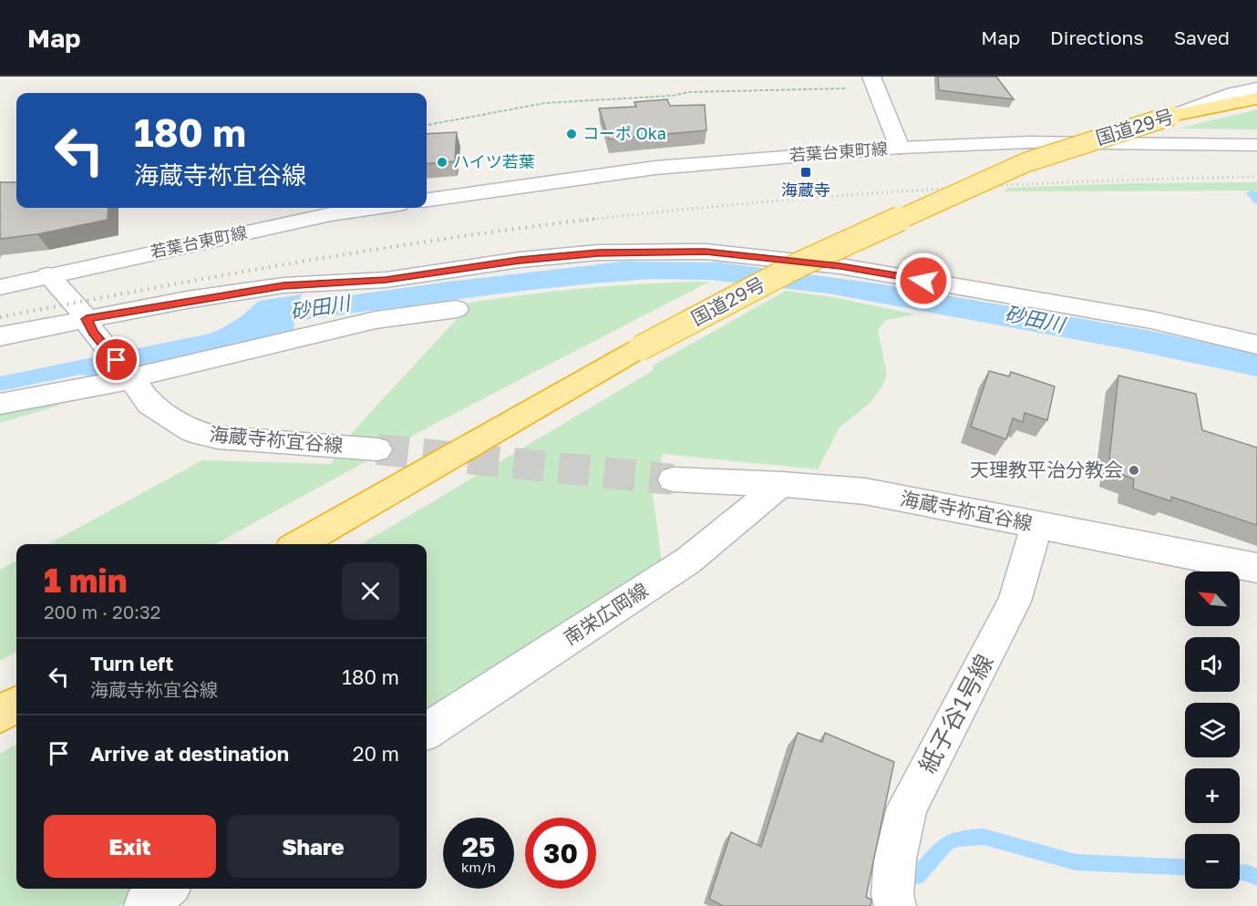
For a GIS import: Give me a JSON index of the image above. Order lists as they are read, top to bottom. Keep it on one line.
{"streets":{"highway":["国道29号"],"street":["若葉台東町線","海蔵寺祢宜谷線","南栄広岡線","紙子谷1号線"]},"crossings":[["若葉台東町線","海蔵寺祢宜谷線"],["海蔵寺祢宜谷線","南栄広岡線"],["海蔵寺祢宜谷線","紙子谷1号線"]],"water":["砂田川"],"places":{"other":["コーポ Oka","ハイツ若葉","天理教平治分教会"],"transit":["海蔵寺"]},"north":"top left","page":{"header":"Map","nav":["Map","Directions","Saved"],"turn":["180 m","海蔵寺祢宜谷線"],"heading":["1 min","200 m · 20:32"],"map_buttons":["+","−"],"list":[{"name":"Turn left","note":"海蔵寺祢宜谷線","value":"180 m"},{"name":"Arrive at destination","value":"20 m"}],"buttons":["Exit","Share"],"speed":"25 km/h","limit":"30"}}
